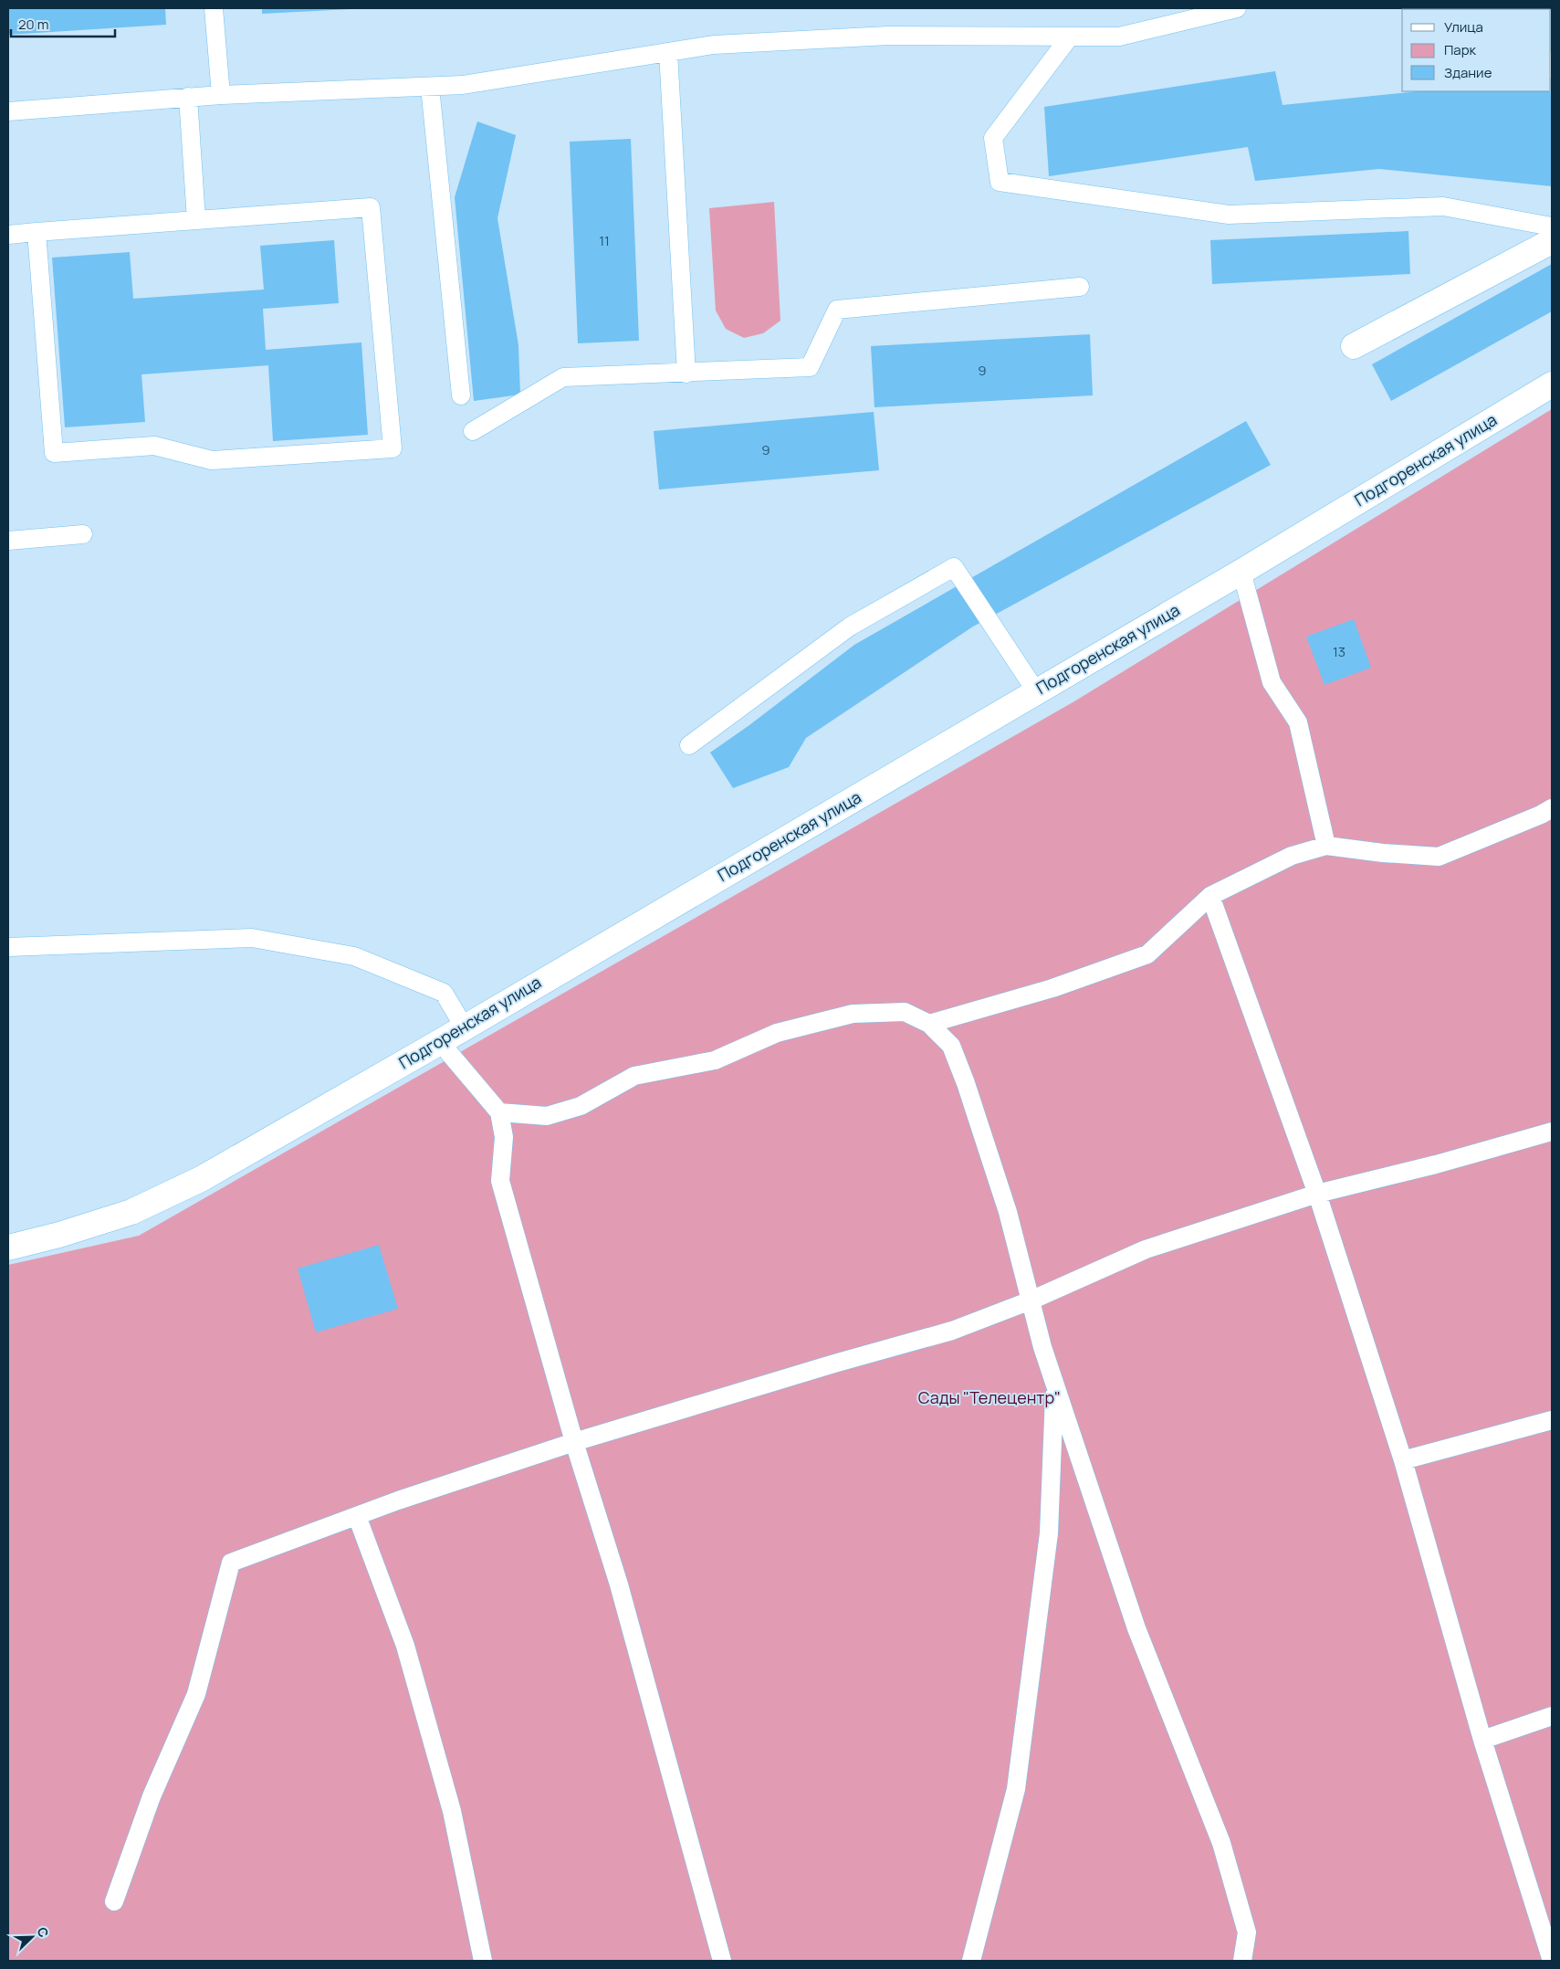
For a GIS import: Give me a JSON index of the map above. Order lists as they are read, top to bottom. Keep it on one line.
{"streets":{"street":["Подгоренская улица"]},"parks":["Сады \"Телецентр\""],"house_numbers":["11","9","9","13"],"legend":["Улица","Парк","Здание"],"scale_bar":"20 m","north":"top right"}
